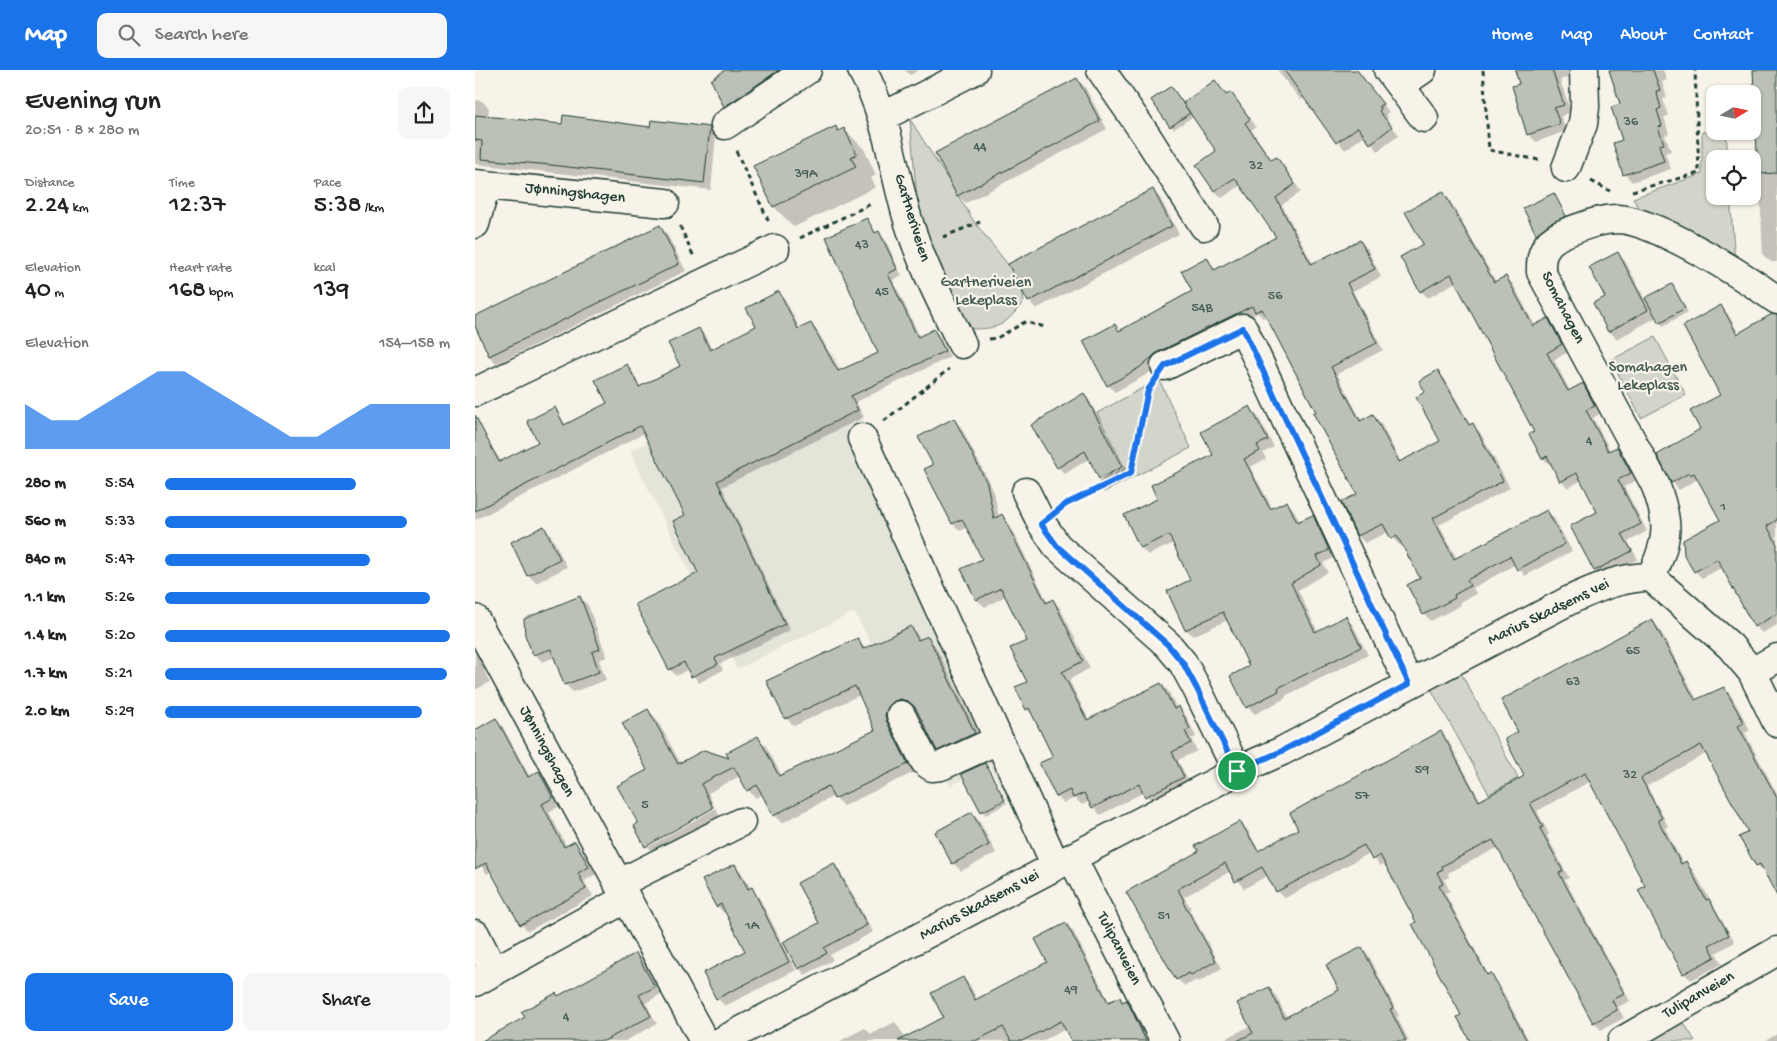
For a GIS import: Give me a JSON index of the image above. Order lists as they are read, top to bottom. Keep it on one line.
{"streets":{"street":["Jønningshagen","Gartneriveien","Somahagen","Marius Skadsems vei","Tulipanveien"]},"crossings":[["Somahagen","Marius Skadsems vei"],["Marius Skadsems vei","Tulipanveien"]],"parks":["Gartneriveien Lekeplass","Somahagen Lekeplass"],"house_numbers":["36","44","32","39A","43","45","56","54B","4","1","65","63","59","32","57","5","51","1A","49","4"],"north":"right","page":{"header":"Map","search":"Search here","nav":["Home","Map","About","Contact"],"heading":["Evening run","20:51 · 8 × 280 m"],"stats":[["Distance","2.24 km"],["Time","12:37"],["Pace","5:38 /km"],["Elevation","40 m"],["Heart rate","168 bpm"],["kcal","139"]],"chart":["Elevation","154–158 m"],"list":[{"name":"280 m","note":"5:54"},{"name":"560 m","note":"5:33"},{"name":"840 m","note":"5:47"},{"name":"1.1 km","note":"5:26"},{"name":"1.4 km","note":"5:20"},{"name":"1.7 km","note":"5:21"},{"name":"2.0 km","note":"5:29"}],"buttons":["Save","Share"]}}
